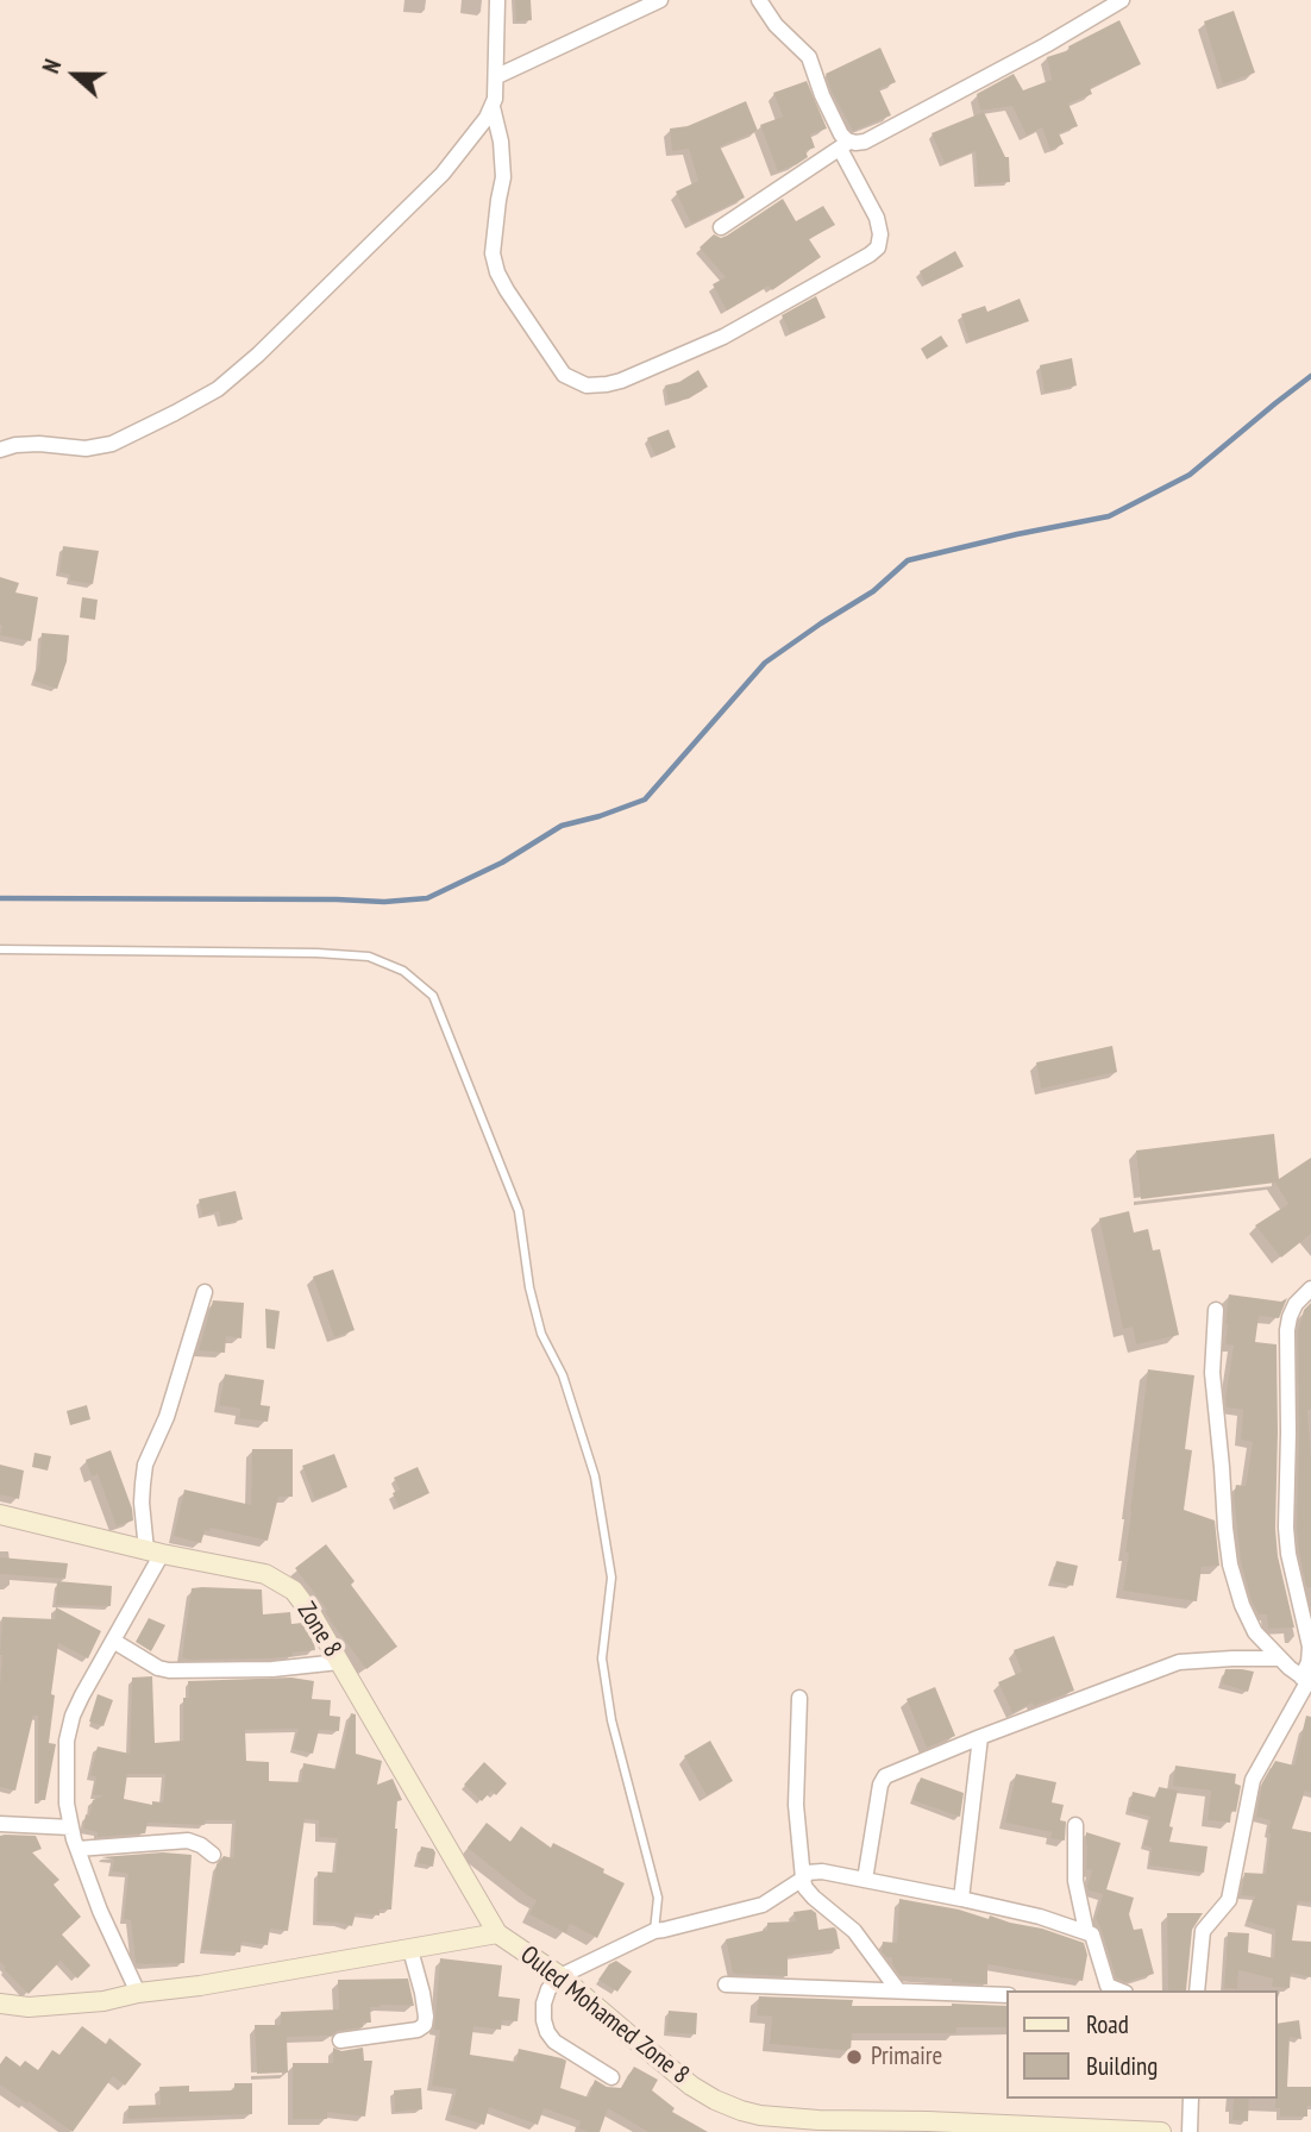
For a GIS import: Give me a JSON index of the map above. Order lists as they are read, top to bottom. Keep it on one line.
{"streets":{"main road":["Zone 8","Ouled Mohamed Zone 8"]},"crossings":[["Zone 8","Ouled Mohamed Zone 8"]],"places":["Primaire"],"legend":["Road","Building"],"north":"left"}
